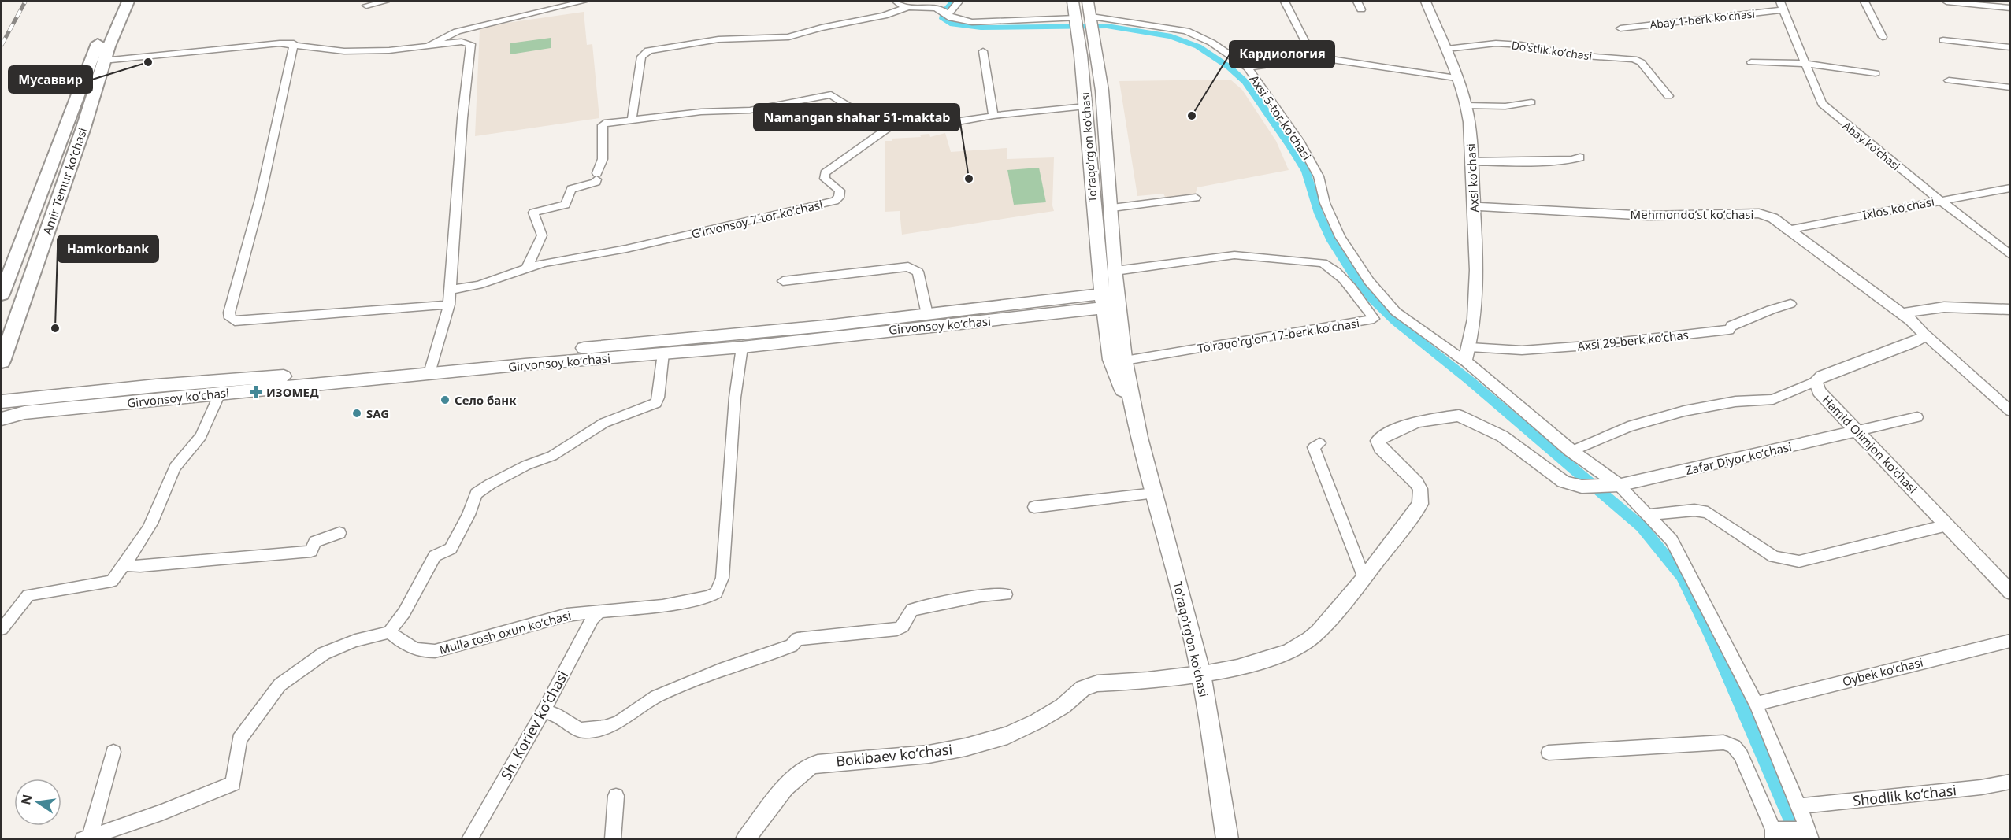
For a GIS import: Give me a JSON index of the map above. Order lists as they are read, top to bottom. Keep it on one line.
{"streets":{"main road":["To'raqo'rg'on ko'chasi","Amir Temur koʻchasi","Girvonsoy koʻchasi"],"street":["Аbay 1-berk koʼchasi","Doʻstlik koʻchasi","Аxsi 5-tor koʼchasi","Abay koʻchasi","Axsi ko'chasi","Ixlos koʻchasi","Mehmondoʻst koʻchasi","Gʼirvonsoy 7-tor koʼchasi","To'raqo'rg'on 17-berk koʼchasi","Аxsi 29-berk koʼchas","Hamid Olimjon ko'chasi","Zafar Diyor koʻchasi","Mulla tosh oxun koʻchasi","Oybek koʻchasi","Sh. Koriev koʻchasi","Bokibaev koʻchasi","Shodlik ko‘chasi"]},"crossings":[["Аbay 1-berk koʼchasi","Abay koʻchasi"],["Doʻstlik koʻchasi","Axsi ko'chasi"],["Аxsi 5-tor koʼchasi","To'raqo'rg'on ko'chasi"],["Аxsi 5-tor koʼchasi","Axsi ko'chasi"],["Abay koʻchasi","Ixlos koʻchasi"],["To'raqo'rg'on ko'chasi","Girvonsoy koʻchasi"],["To'raqo'rg'on ko'chasi","To'raqo'rg'on 17-berk koʼchasi"],["To'raqo'rg'on ko'chasi","Bokibaev koʻchasi"],["Axsi ko'chasi","Mehmondoʻst koʻchasi"],["Axsi ko'chasi","Аxsi 29-berk koʼchas"],["Ixlos koʻchasi","Mehmondoʻst koʻchasi"],["Mehmondoʻst koʻchasi","Hamid Olimjon ko'chasi"],["Girvonsoy koʻchasi","Mulla tosh oxun koʻchasi"],["Hamid Olimjon ko'chasi","Zafar Diyor koʻchasi"],["Zafar Diyor koʻchasi","Bokibaev koʻchasi"],["Mulla tosh oxun koʻchasi","Sh. Koriev koʻchasi"]],"places":{"other":["Мусаввир","Кардиология","Namangan shahar 51-maktab","Hamkorbank","Село банк","SAG"],"health":["ИЗОМЕД"]},"north":"left"}
